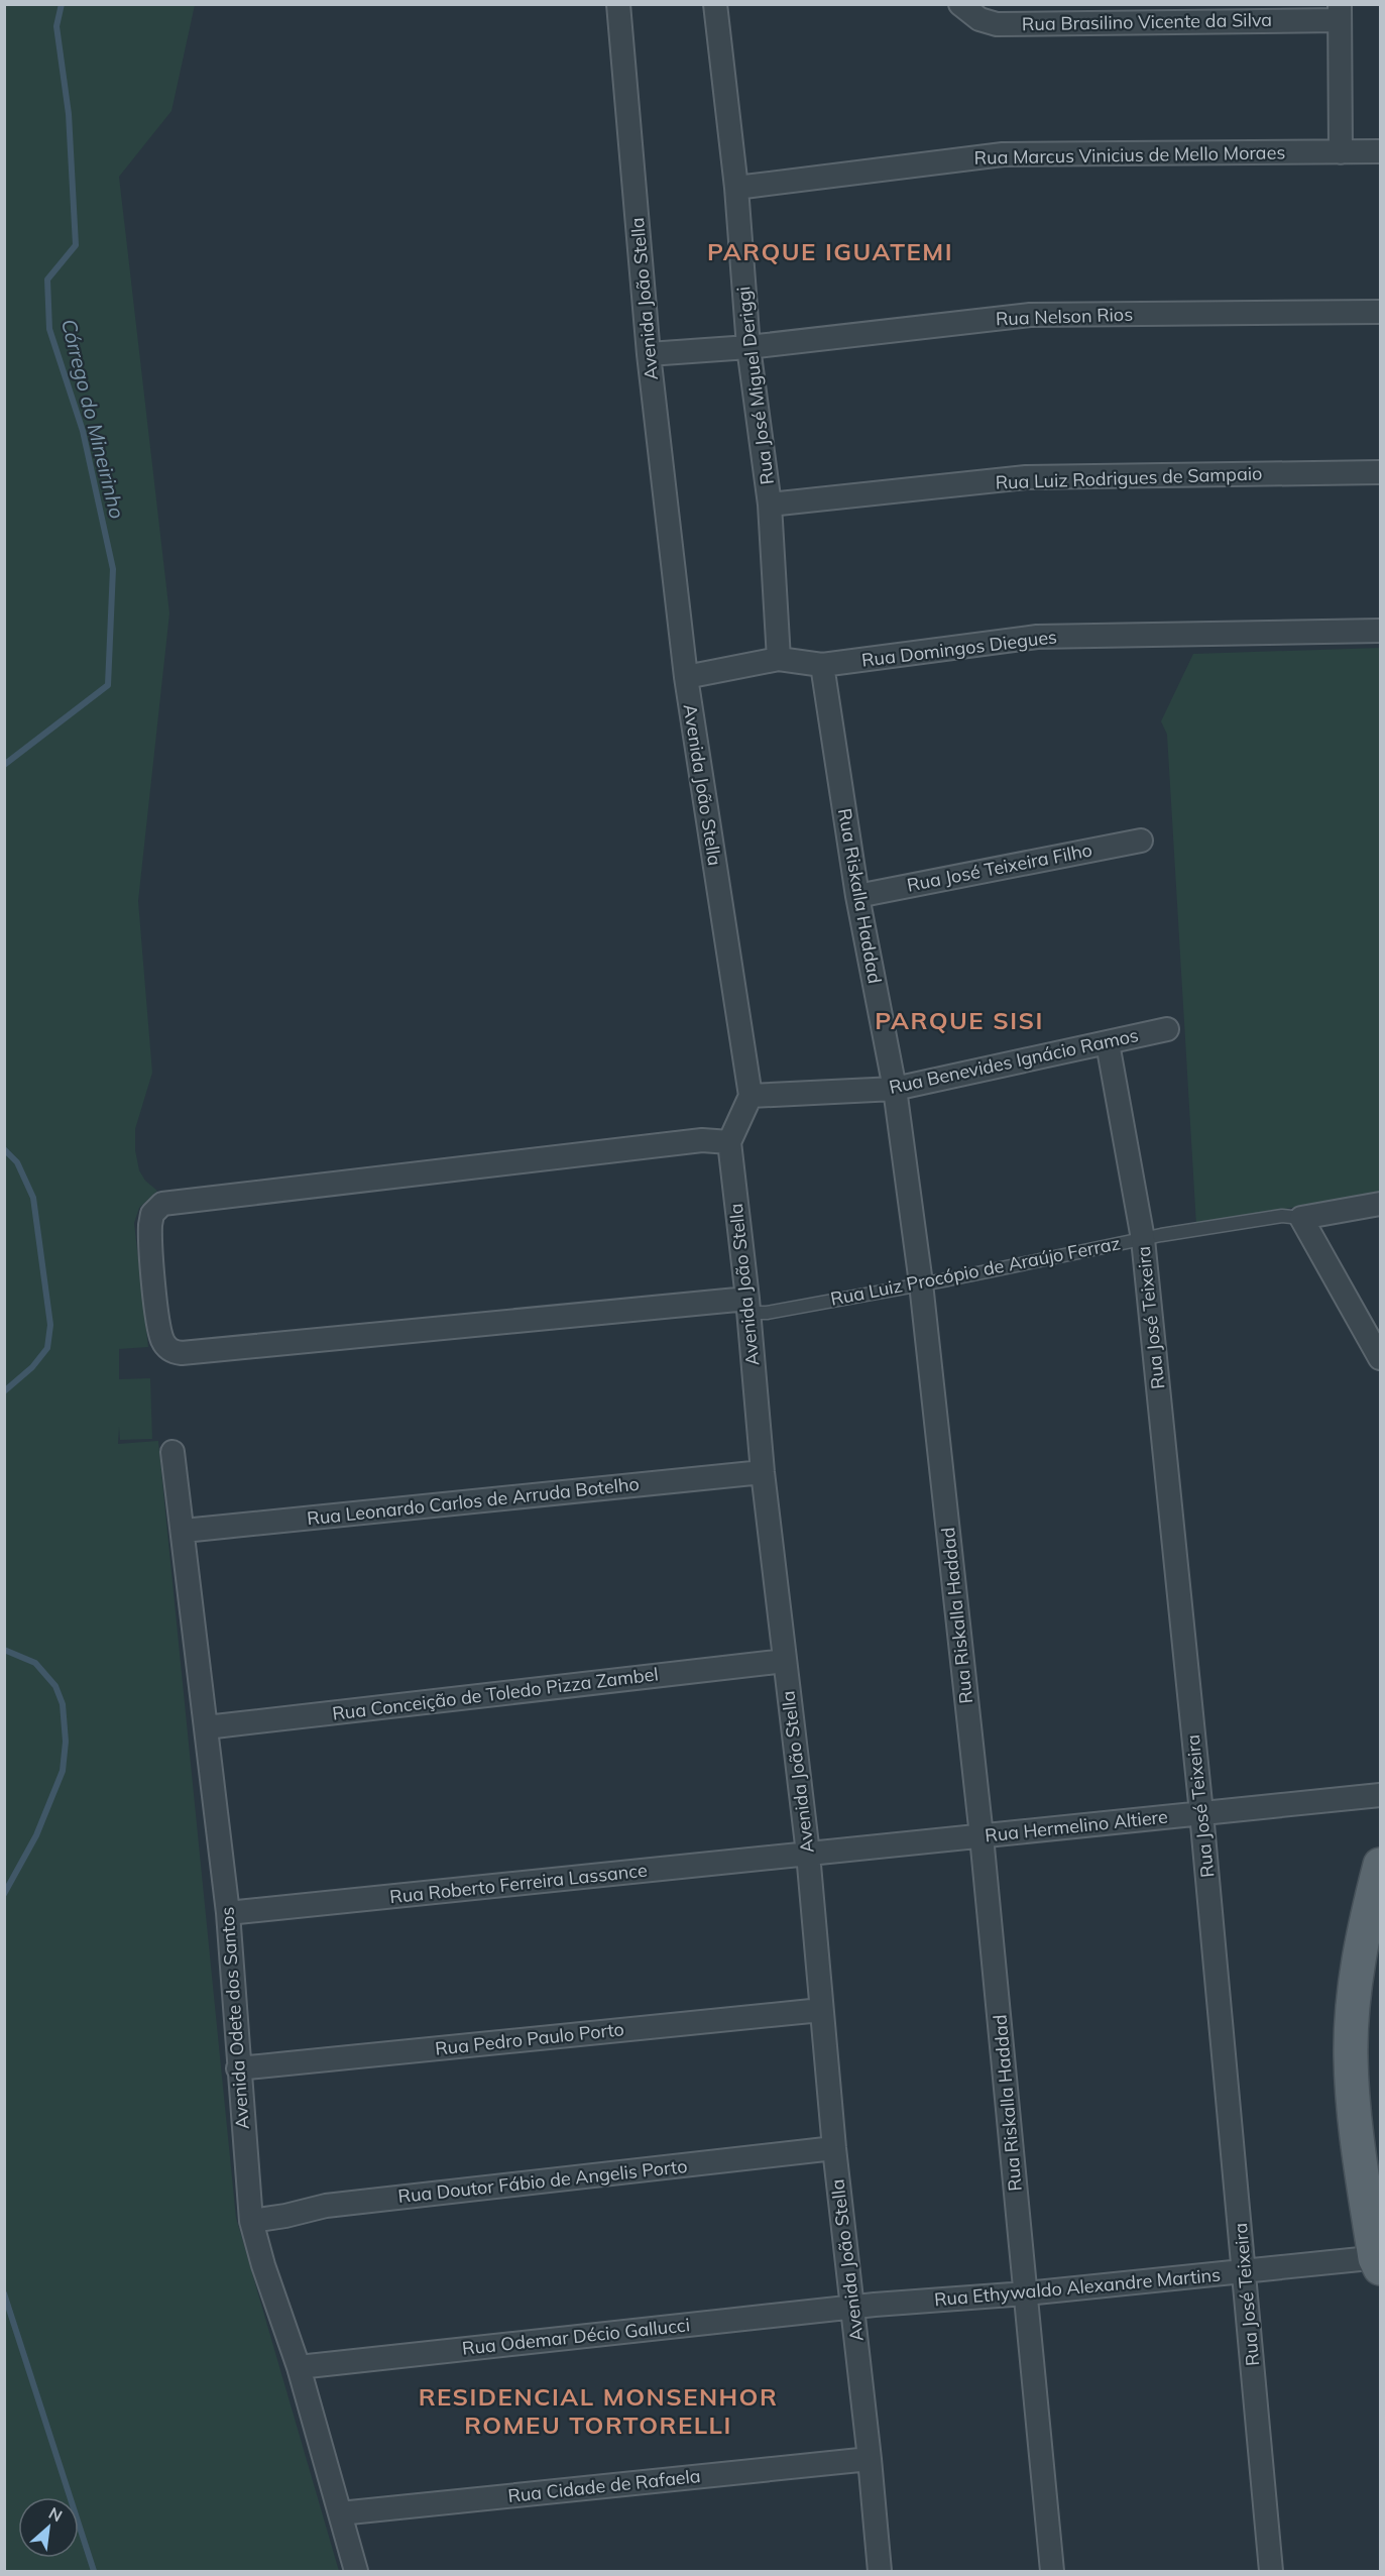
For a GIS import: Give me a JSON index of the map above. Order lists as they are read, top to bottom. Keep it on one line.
{"streets":{"street":["Rua Brasilino Vicente da Silva","Rua Marcus Vinicius de Mello Moraes","Avenida João Stella","Rua Nelson Rios","Rua José Miguel Deriggi","Rua Luiz Rodrigues de Sampaio","Rua Domingos Diegues","Rua José Teixeira Filho","Rua Riskalla Haddad","Rua Benevides Ignácio Ramos","Rua Luiz Procópio de Araújo Ferraz","Rua José Teixeira","Rua Leonardo Carlos de Arruda Botelho","Rua Conceição de Toledo Pizza Zambel","Rua Hermelino Altiere","Rua Roberto Ferreira Lassance","Avenida Odete dos Santos","Rua Pedro Paulo Porto","Rua Doutor Fábio de Angelis Porto","Rua Ethywaldo Alexandre Martins","Rua Odemar Décio Gallucci","Rua Cidade de Rafaela"]},"crossings":[["Rua Marcus Vinicius de Mello Moraes","Rua José Miguel Deriggi"],["Avenida João Stella","Rua Nelson Rios"],["Avenida João Stella","Rua Domingos Diegues"],["Avenida João Stella","Rua Benevides Ignácio Ramos"],["Avenida João Stella","Rua Luiz Procópio de Araújo Ferraz"],["Avenida João Stella","Rua Leonardo Carlos de Arruda Botelho"],["Avenida João Stella","Rua Conceição de Toledo Pizza Zambel"],["Avenida João Stella","Rua Hermelino Altiere"],["Avenida João Stella","Rua Roberto Ferreira Lassance"],["Avenida João Stella","Rua Pedro Paulo Porto"],["Avenida João Stella","Rua Doutor Fábio de Angelis Porto"],["Avenida João Stella","Rua Ethywaldo Alexandre Martins"],["Avenida João Stella","Rua Odemar Décio Gallucci"],["Avenida João Stella","Rua Cidade de Rafaela"],["Rua Nelson Rios","Rua José Miguel Deriggi"],["Rua José Miguel Deriggi","Rua Luiz Rodrigues de Sampaio"],["Rua José Miguel Deriggi","Rua Domingos Diegues"],["Rua Domingos Diegues","Rua Riskalla Haddad"],["Rua José Teixeira Filho","Rua Riskalla Haddad"],["Rua Riskalla Haddad","Rua Benevides Ignácio Ramos"],["Rua Riskalla Haddad","Rua Luiz Procópio de Araújo Ferraz"],["Rua Riskalla Haddad","Rua Hermelino Altiere"],["Rua Riskalla Haddad","Rua Ethywaldo Alexandre Martins"],["Rua Benevides Ignácio Ramos","Rua José Teixeira"],["Rua Luiz Procópio de Araújo Ferraz","Rua José Teixeira"],["Rua José Teixeira","Rua Hermelino Altiere"],["Rua José Teixeira","Rua Ethywaldo Alexandre Martins"],["Rua Leonardo Carlos de Arruda Botelho","Avenida Odete dos Santos"],["Rua Conceição de Toledo Pizza Zambel","Avenida Odete dos Santos"],["Rua Hermelino Altiere","Rua Roberto Ferreira Lassance"],["Rua Roberto Ferreira Lassance","Avenida Odete dos Santos"],["Avenida Odete dos Santos","Rua Pedro Paulo Porto"],["Avenida Odete dos Santos","Rua Doutor Fábio de Angelis Porto"],["Avenida Odete dos Santos","Rua Odemar Décio Gallucci"],["Avenida Odete dos Santos","Rua Cidade de Rafaela"],["Rua Ethywaldo Alexandre Martins","Rua Odemar Décio Gallucci"]],"districts":["PARQUE IGUATEMI","PARQUE SISI","RESIDENCIAL MONSENHOR ROMEU TORTORELLI"],"water":["Córrego do Mineirinho"],"north":"top right"}
